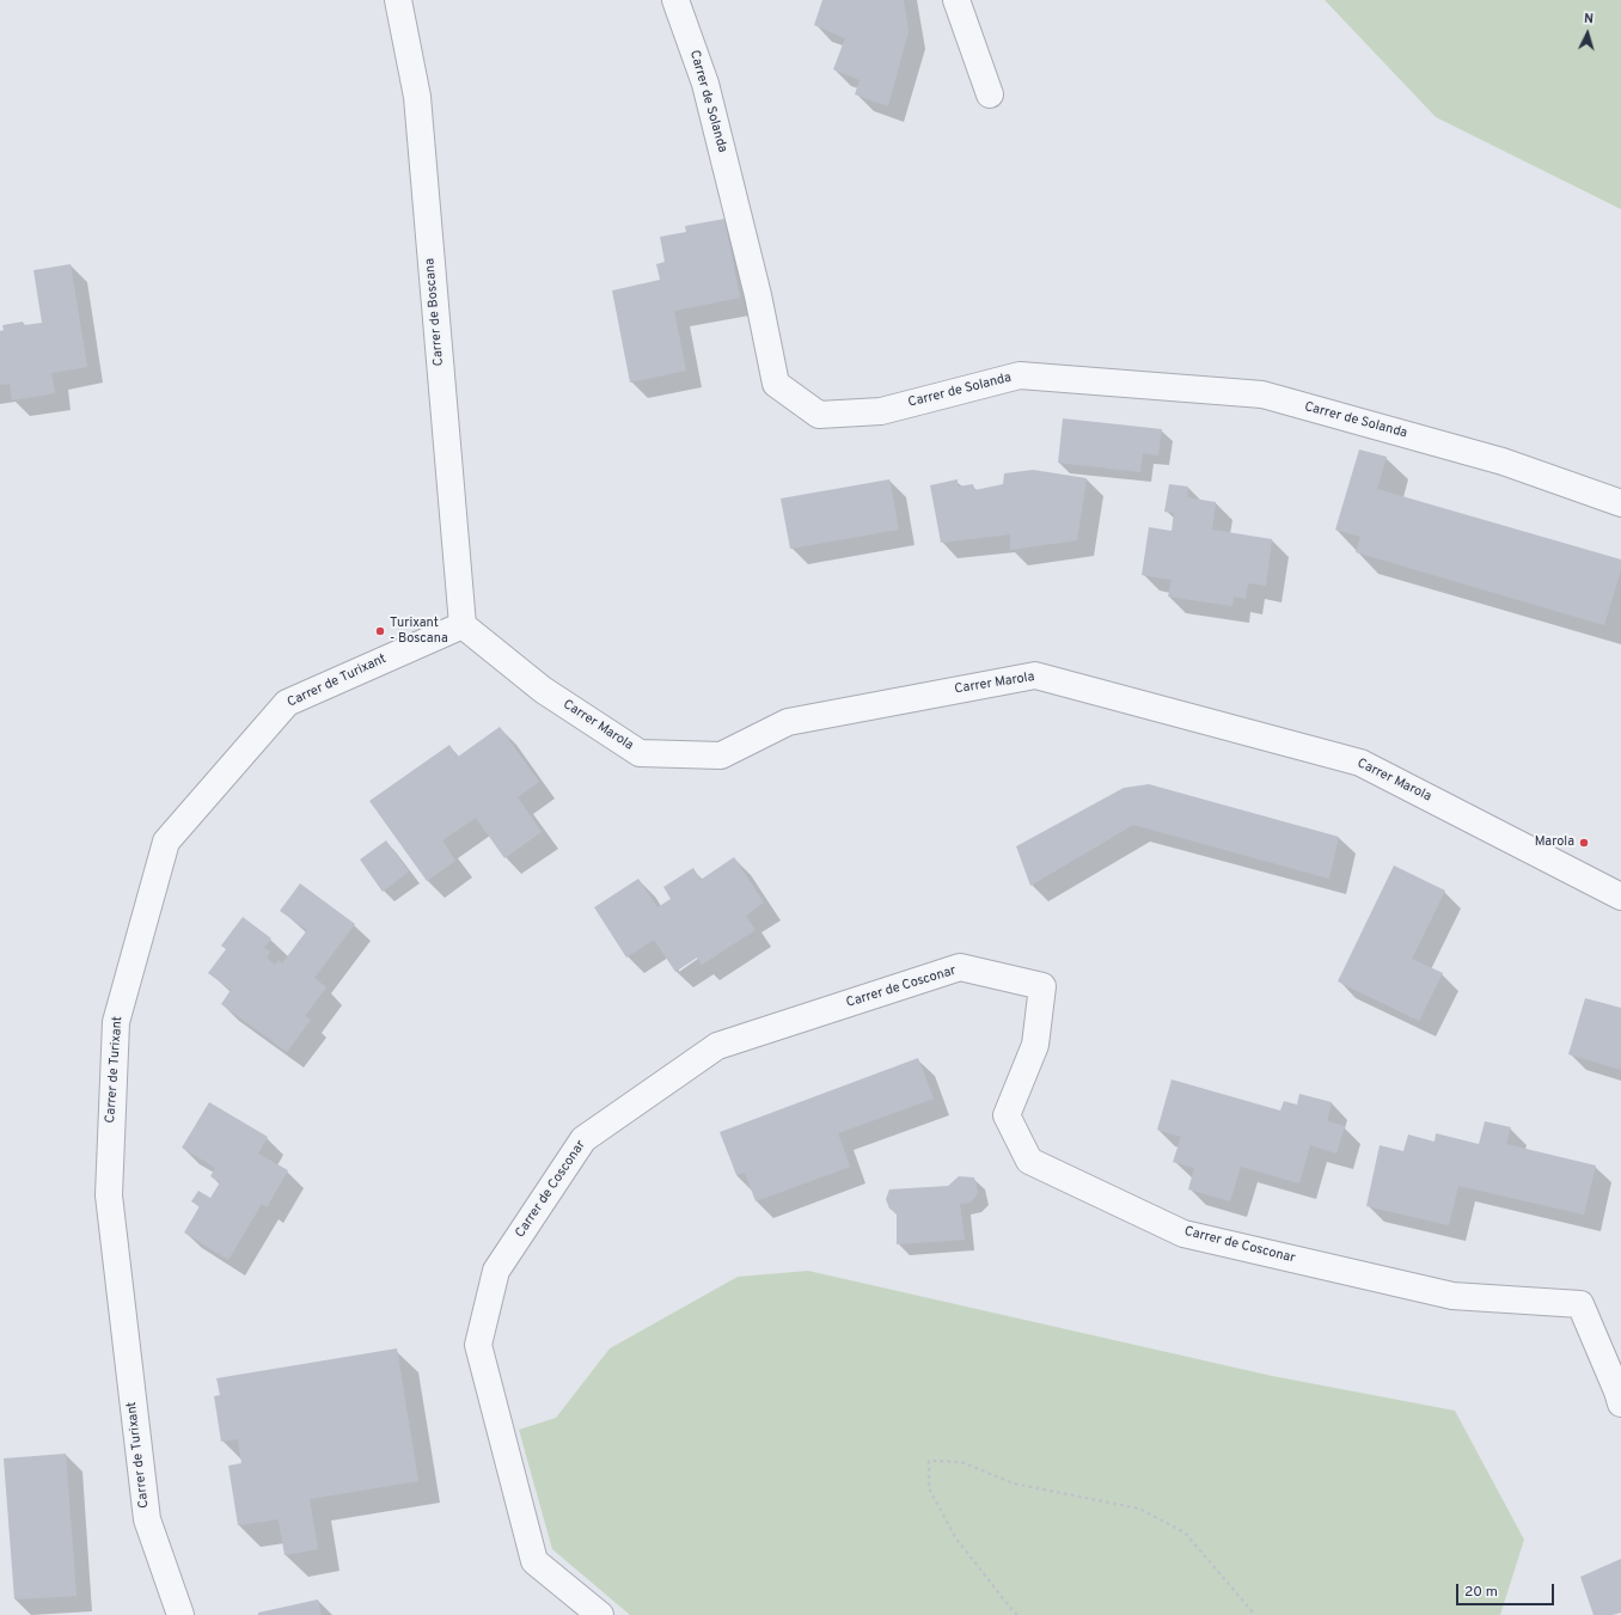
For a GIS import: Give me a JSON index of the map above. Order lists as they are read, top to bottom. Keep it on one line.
{"streets":{"street":["Carrer de Solanda","Carrer de Boscana","Carrer de Turixant","Carrer Marola","Carrer de Cosconar"]},"crossings":[["Carrer de Boscana","Carrer de Turixant"],["Carrer de Boscana","Carrer Marola"],["Carrer de Turixant","Carrer Marola"]],"places":["Turixant - Boscana","Marola"],"scale_bar":"20 m","north":"top"}
